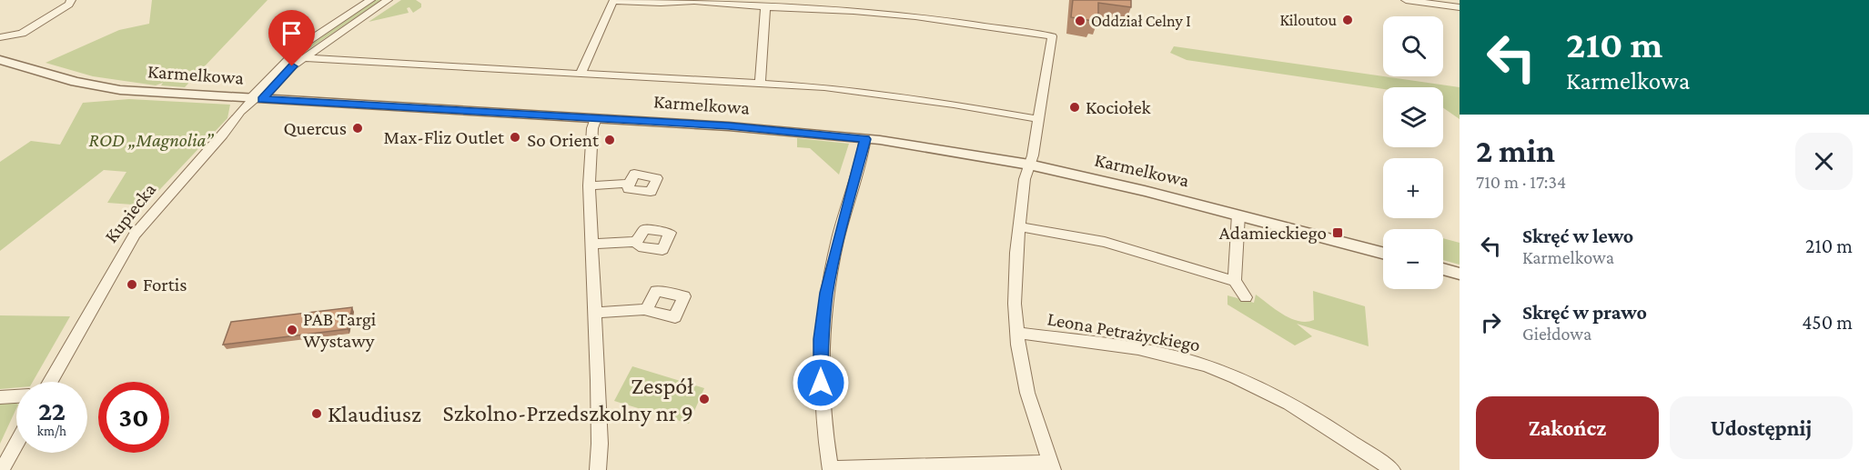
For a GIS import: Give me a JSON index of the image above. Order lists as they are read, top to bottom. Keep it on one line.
{"streets":{"street":["Karmelkowa","Kupiecka","Leona Petrażyckiego"]},"crossings":[["Karmelkowa","Kupiecka"]],"parks":["ROD „Magnolia”"],"places":{"other":["Kiloutou","Oddział Celny I","Kociołek","Quercus","Max-Fliz Outlet","So Orient","Fortis","PAB Targi Wystawy","Zespół Szkolno-Przedszkolny nr 9","Klaudiusz"],"transit":["Adamieckiego"]},"page":{"turn":["210 m","Karmelkowa"],"map_buttons":["+","−"],"heading":["2 min","710 m · 17:34"],"list":[{"name":"Skręć w lewo","note":"Karmelkowa","value":"210 m"},{"name":"Skręć w prawo","note":"Giełdowa","value":"450 m"}],"speed":"22 km/h","limit":"30","buttons":["Zakończ","Udostępnij"]}}
